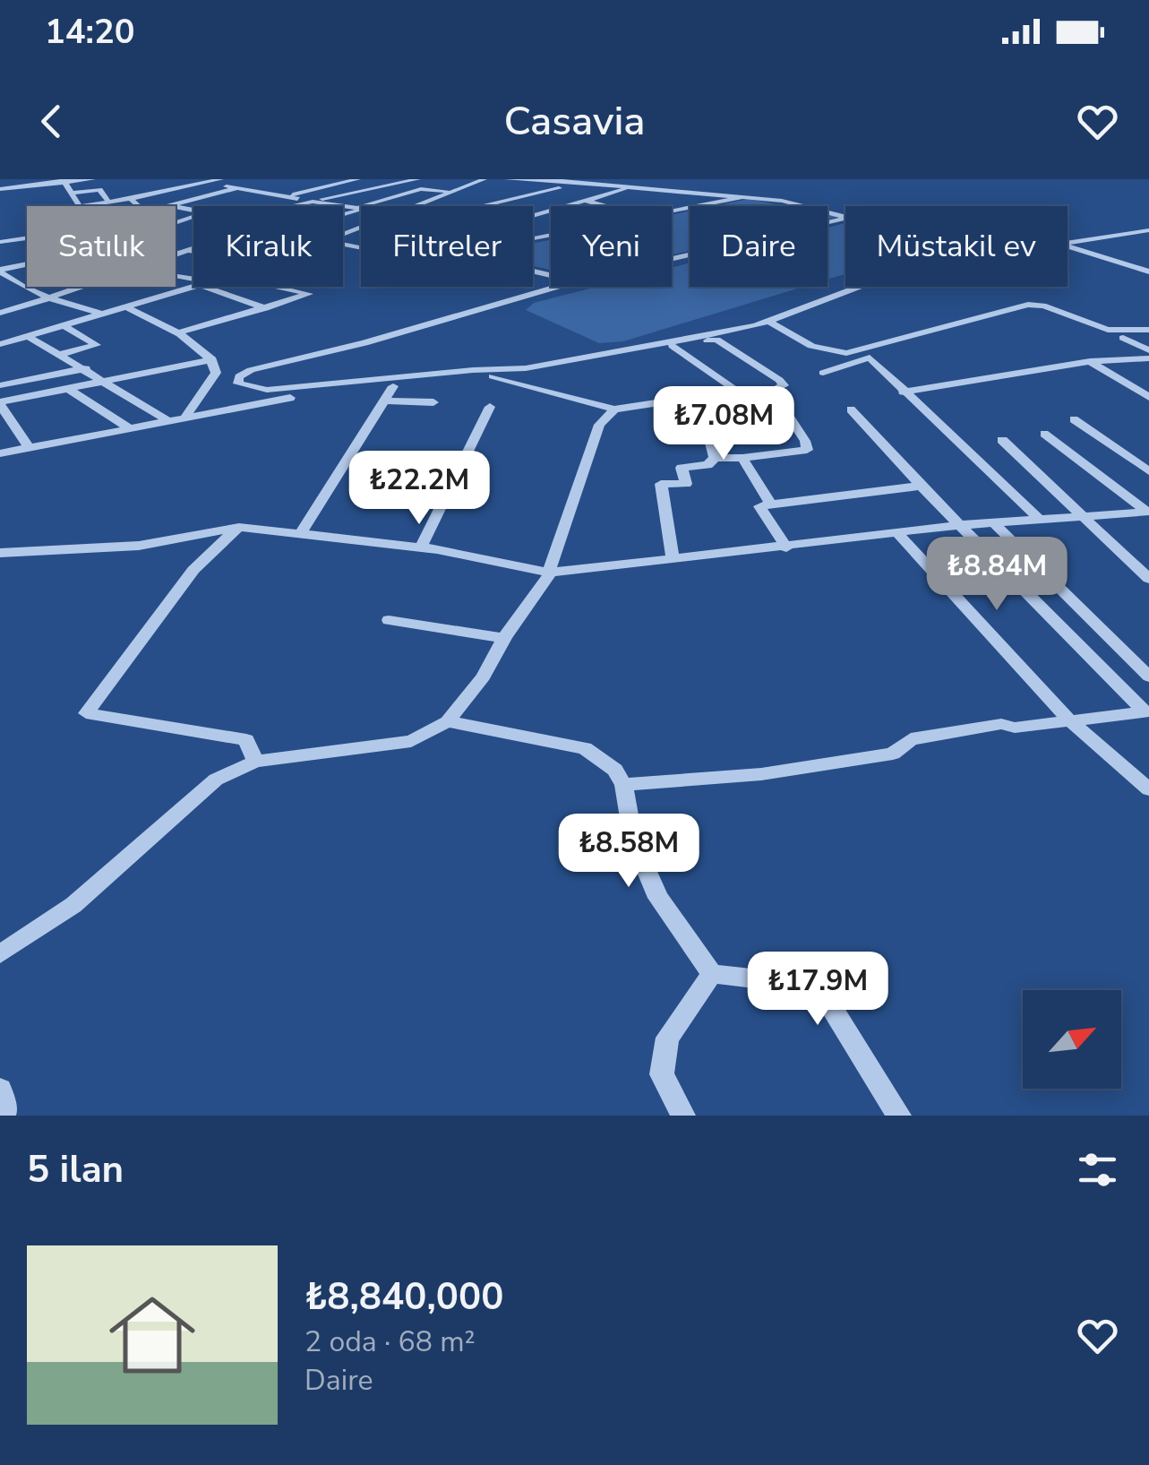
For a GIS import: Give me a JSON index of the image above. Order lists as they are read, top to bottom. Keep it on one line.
{"north":"top right","page":{"status":"14:20","header":"Casavia","chip":["Satılık","Kiralık","Filtreler","Yeni","Daire","Müstakil ev"],"price":["₺7.08M","₺22.2M","₺8.84M","₺8.58M","₺17.9M"],"heading":"5 ilan","list":[{"name":"₺8,840,000","note":"2 oda · 68 m² · Daire"}]}}
